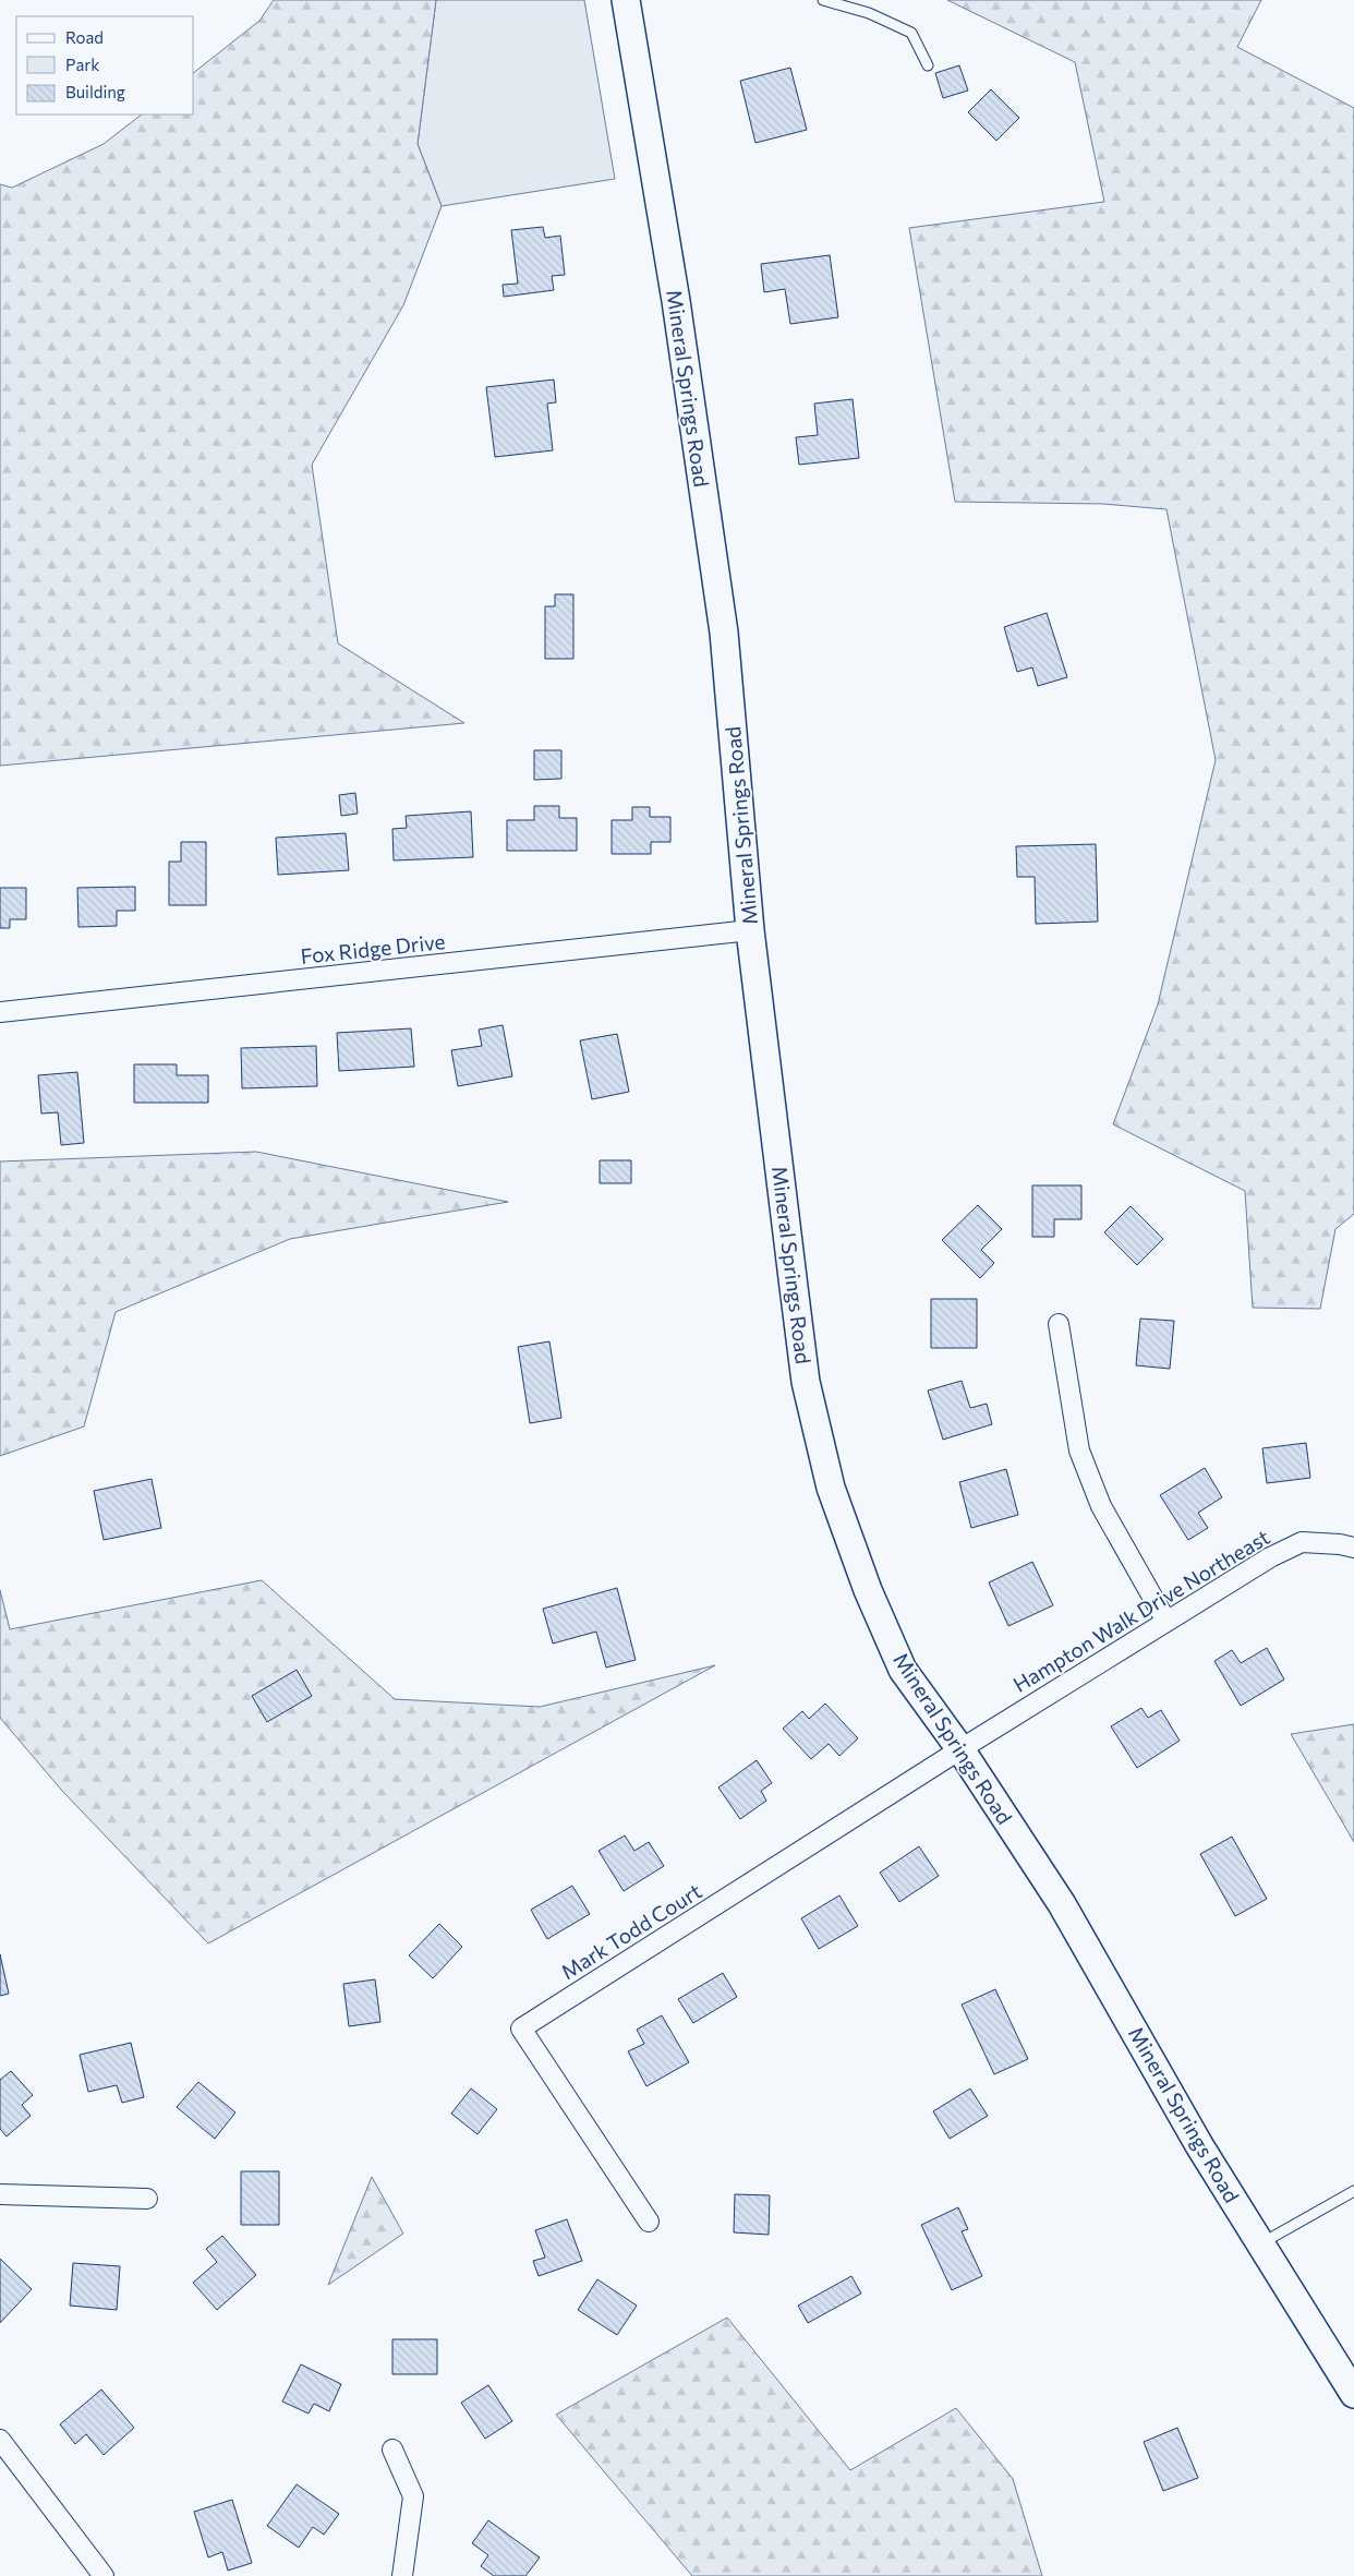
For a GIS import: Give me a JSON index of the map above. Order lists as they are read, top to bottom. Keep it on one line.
{"streets":{"street":["Mineral Springs Road","Fox Ridge Drive","Hampton Walk Drive Northeast","Mark Todd Court"]},"crossings":[["Mineral Springs Road","Fox Ridge Drive"],["Mineral Springs Road","Hampton Walk Drive Northeast"],["Mineral Springs Road","Mark Todd Court"],["Hampton Walk Drive Northeast","Mark Todd Court"]],"legend":["Road","Park","Building"]}
